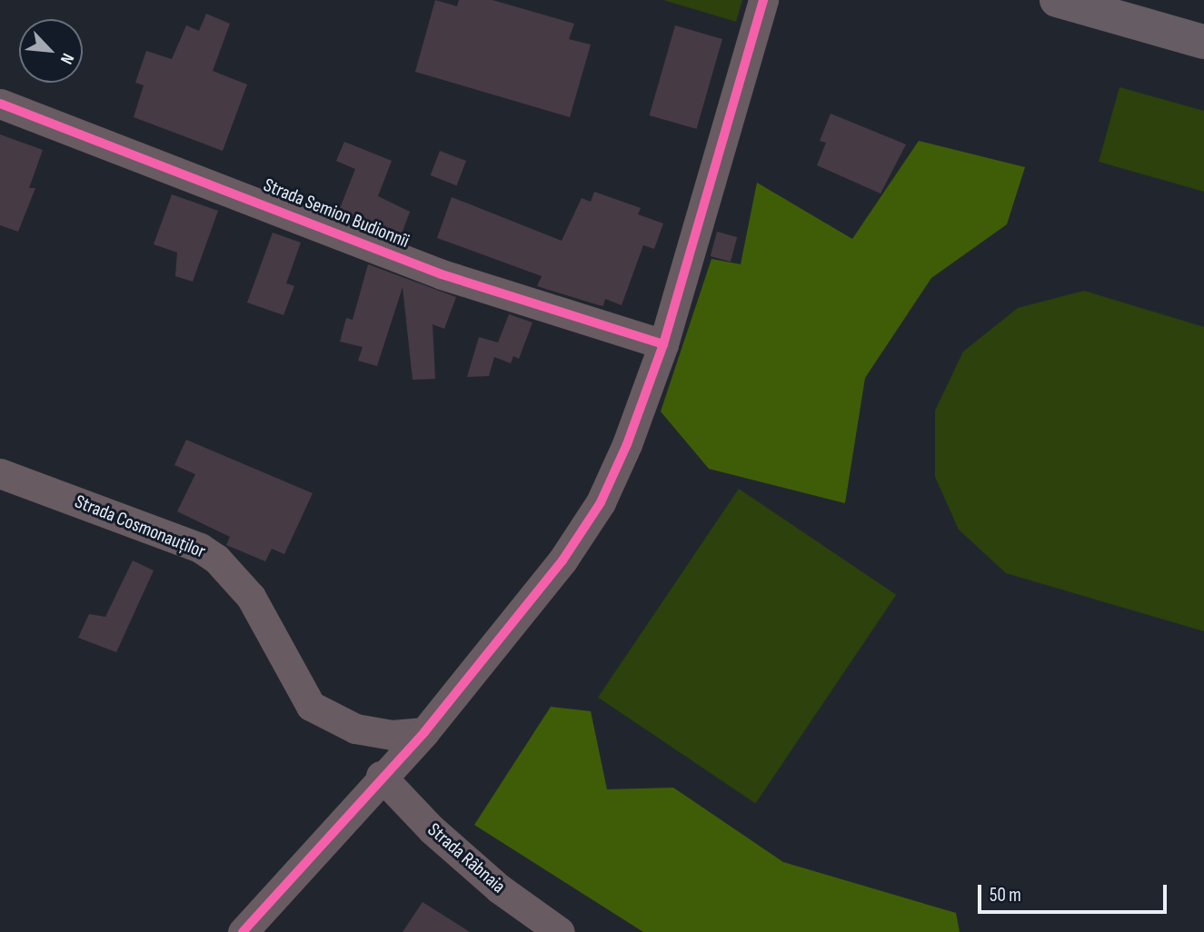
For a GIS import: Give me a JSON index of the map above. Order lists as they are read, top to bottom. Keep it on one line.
{"streets":{"street":["Strada Semion Budionnîi","Strada Cosmonauților","Strada Râbnaia"]},"scale_bar":"50 m","north":"bottom right"}
